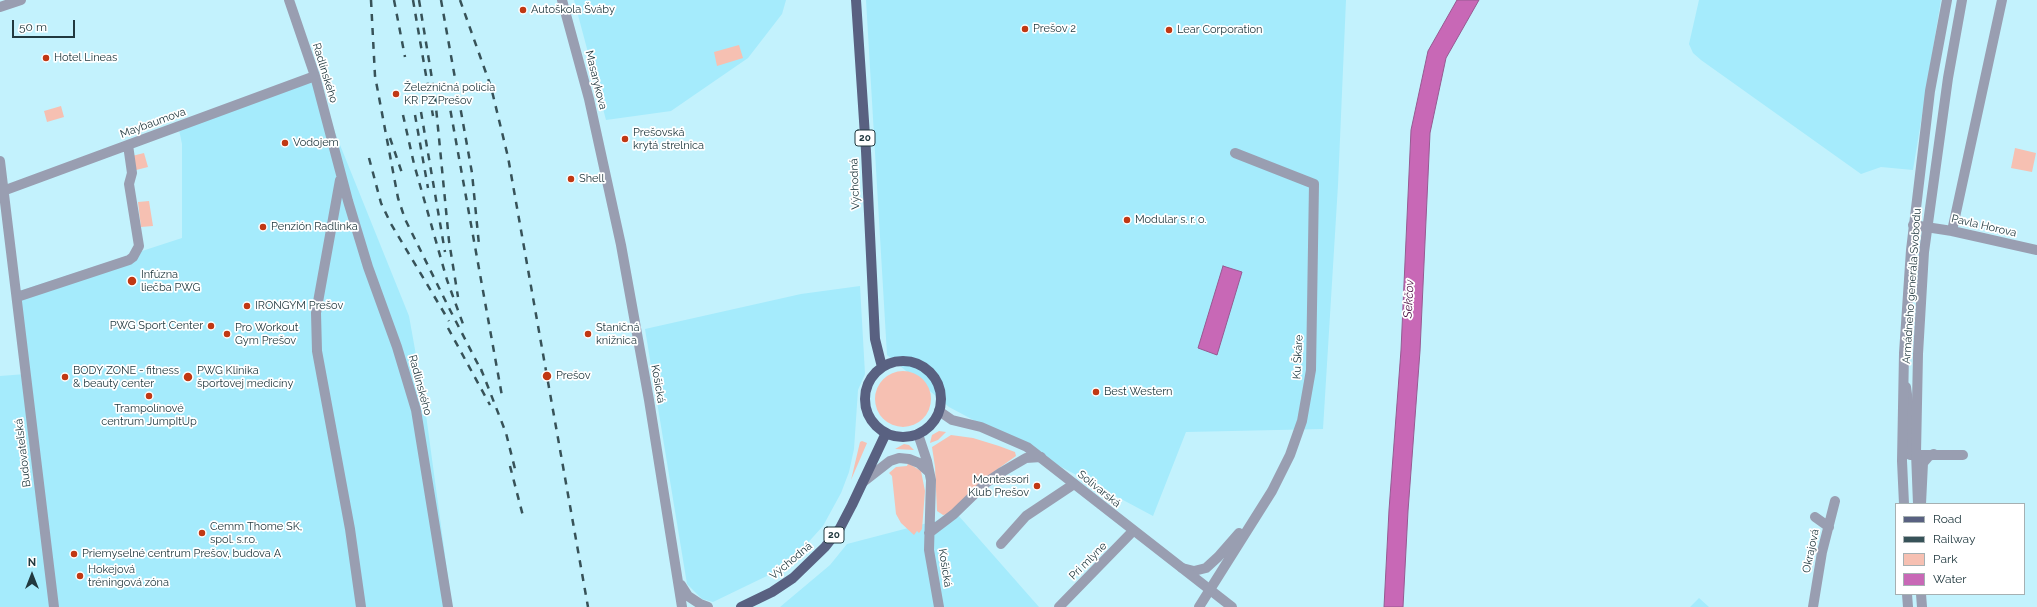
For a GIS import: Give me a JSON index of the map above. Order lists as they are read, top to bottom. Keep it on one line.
{"streets":{"main road":["20","Východná"],"street":["Radlinského","Masarykova","Maybaumova","Pavla Horova","Armádneho generála Svobodu","Ku Škáre","Košická","Budovateľská","Solivarská","Okrajová","Pri mlyne"]},"crossings":[["Radlinského","Maybaumova"],["Masarykova","Košická"],["Maybaumova","Budovateľská"],["Východná","Košická"],["Východná","Solivarská"],["Pavla Horova","Armádneho generála Svobodu"],["Ku Škáre","Solivarská"],["Košická","Solivarská"],["Solivarská","Pri mlyne"]],"water":["Sekčov"],"places":["Autoškola Šváby","Prešov 2","Lear Corporation","Hotel Lineas","Železničná polícia KR PZ Prešov","Prešovská krytá strelnica","Vodojem","Shell","Modular s. r. o.","Penzión Radlinka","Infúzna liečba PWG","IRONGYM Prešov","PWG Sport Center","Pro Workout Gym Prešov","Staničná knižnica","Prešov","BODY ZONE - fitness & beauty center","PWG Klinika športovej medicíny","Best Western","Trampolínové centrum JumpItUp","Montessori Klub Prešov","Cemm Thome SK, spol. s.r.o.","Priemyselné centrum Prešov, budova A","Hokejová tréningová zóna"],"legend":["Road","Railway","Park","Water"],"scale_bar":"50 m","north":"top"}
